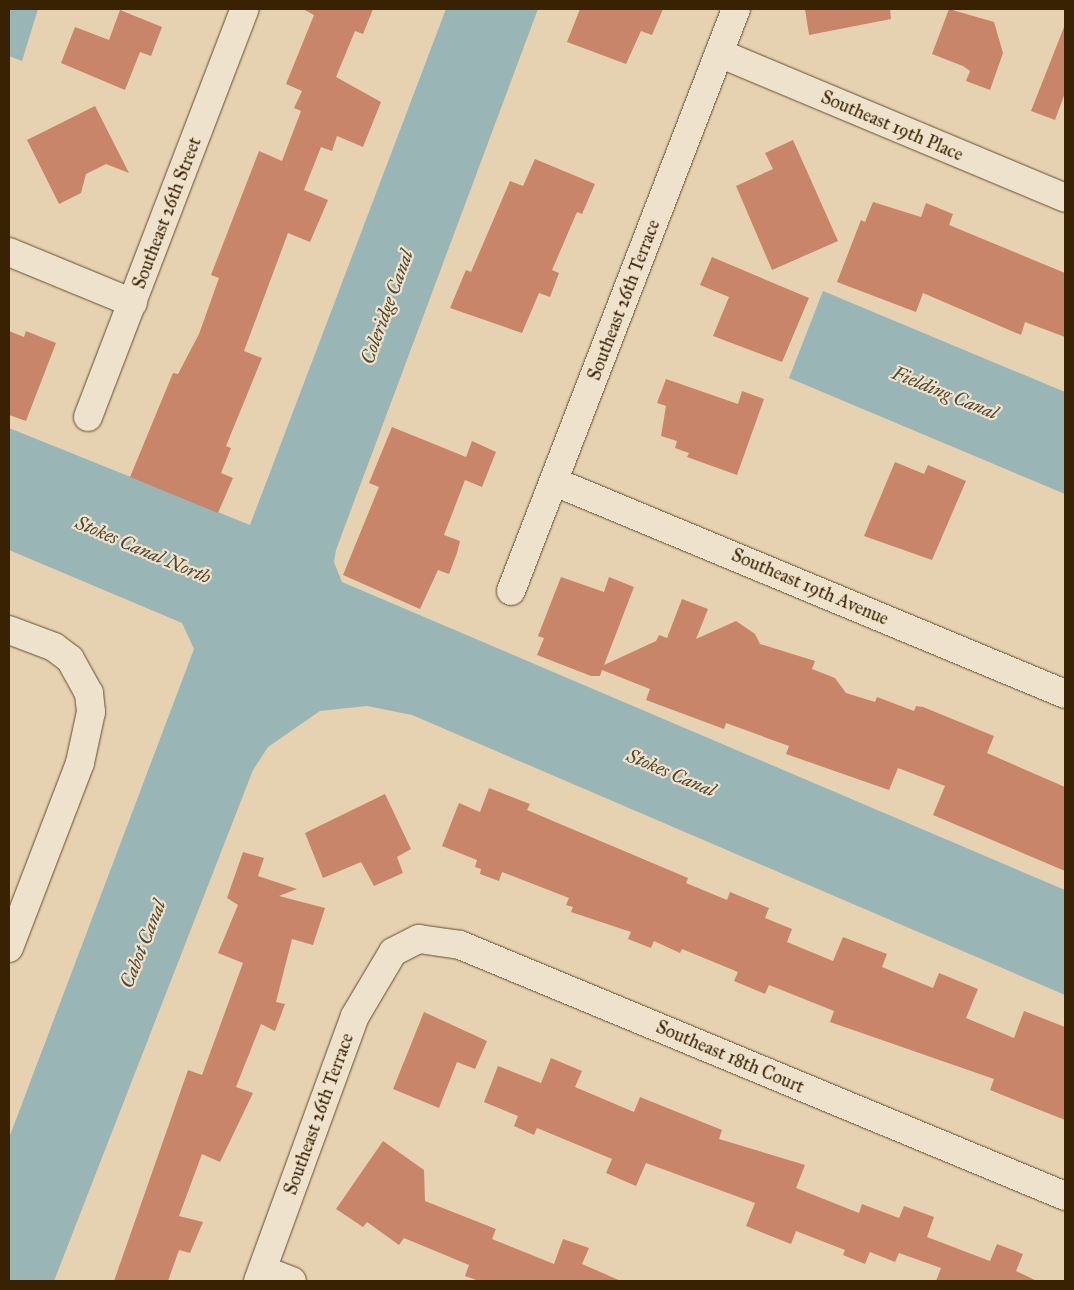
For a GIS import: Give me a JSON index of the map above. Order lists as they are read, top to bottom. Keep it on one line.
{"streets":{"street":["Southeast 19th Place","Southeast 26th Street","Southeast 26th Terrace","Southeast 19th Avenue","Southeast 18th Court"]},"crossings":[["Southeast 19th Place","Southeast 26th Terrace"],["Southeast 26th Terrace","Southeast 19th Avenue"],["Southeast 26th Terrace","Southeast 18th Court"]],"water":["Coleridge Canal","Fielding Canal","Stokes Canal North","Stokes Canal","Cabot Canal"]}
